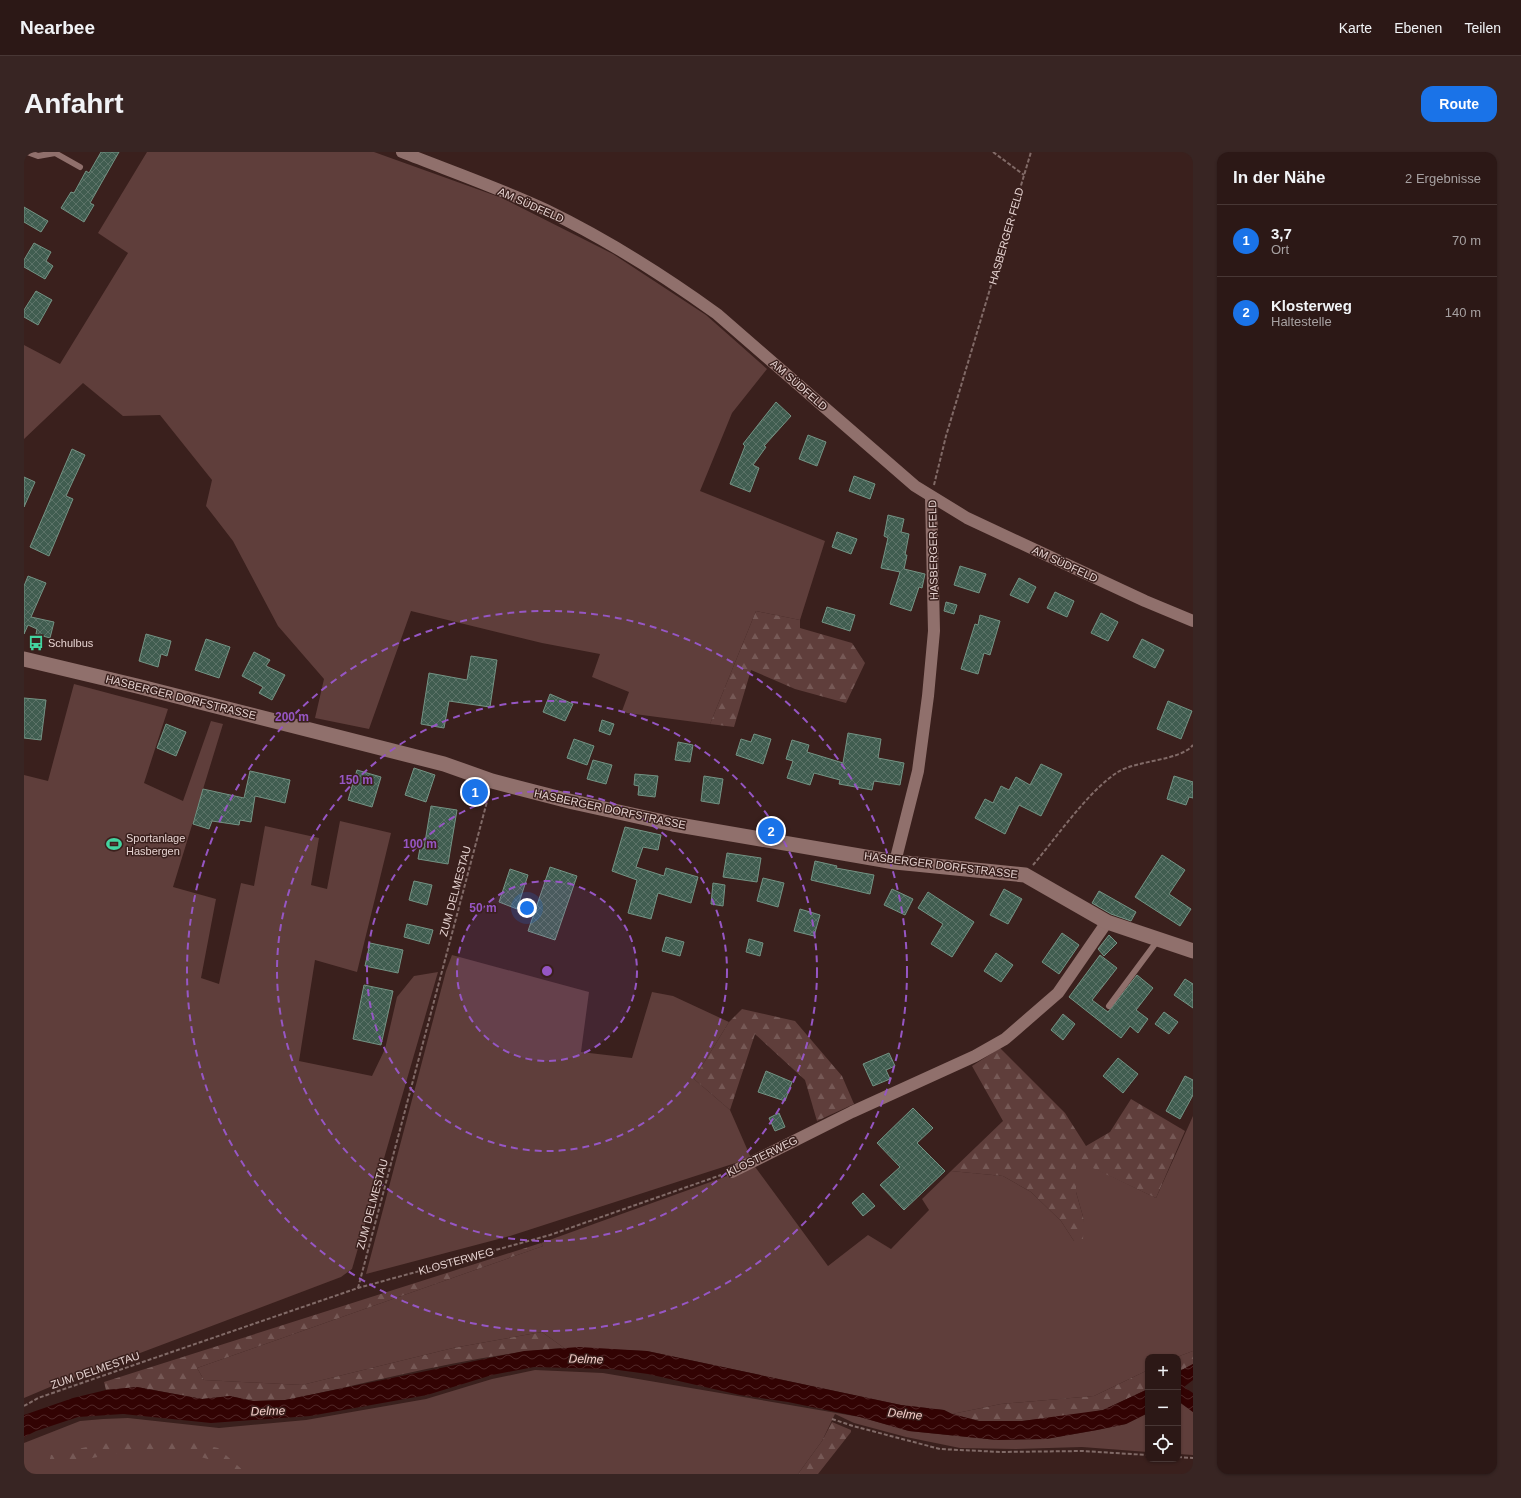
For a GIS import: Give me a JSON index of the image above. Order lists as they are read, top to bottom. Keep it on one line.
{"streets":{"street":["AM SÜDFELD","HASBERGER FELD","HASBERGER DORFSTRASSE","KLOSTERWEG"],"path":["ZUM DELMESTAU"]},"crossings":[["AM SÜDFELD","HASBERGER FELD"],["HASBERGER FELD","HASBERGER DORFSTRASSE"],["HASBERGER DORFSTRASSE","ZUM DELMESTAU"],["HASBERGER DORFSTRASSE","KLOSTERWEG"],["ZUM DELMESTAU","KLOSTERWEG"]],"water":["Delme"],"places":{"bus stop":["Schulbus"],"sports":["Sportanlage Hasbergen"]},"page":{"header":"Nearbee","nav":["Karte","Ebenen","Teilen"],"buttons":"Route","title":"Anfahrt","heading":["In der Nähe","2 Ergebnisse"],"list":[{"mark":"1","name":"3,7","note":"Ort","value":"70 m"},{"mark":"2","name":"Klosterweg","note":"Haltestelle","value":"140 m"}],"pins":["1","2"],"map_buttons":["+","−"]},"rings":["200 m","150 m","100 m","50 m"]}
